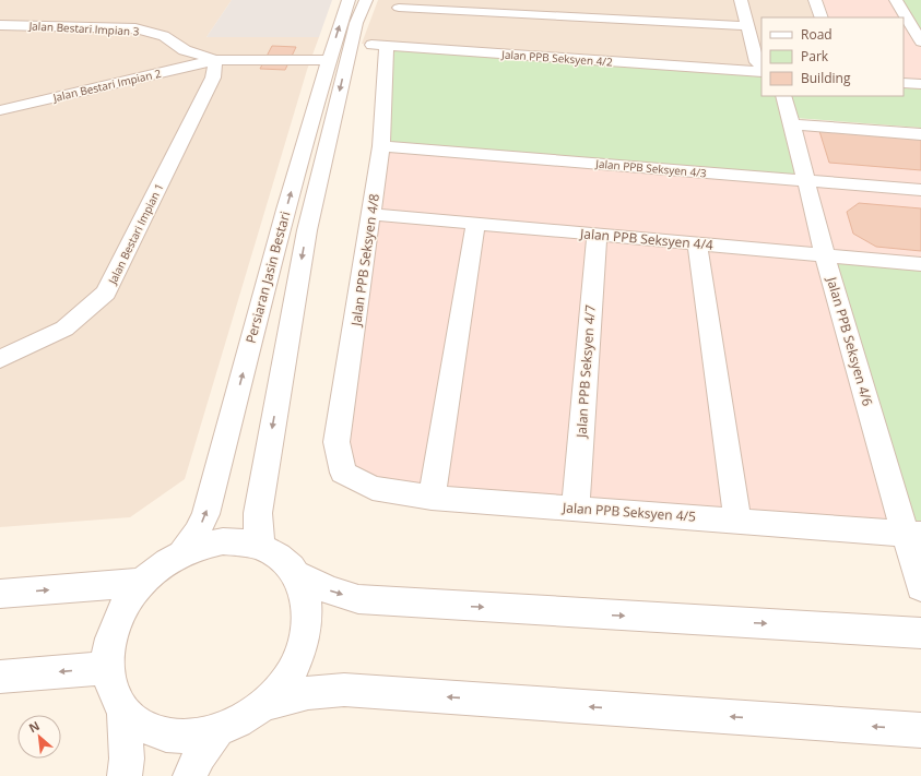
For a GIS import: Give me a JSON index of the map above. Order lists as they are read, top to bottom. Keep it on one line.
{"streets":{"street":["Jalan Bestari Impian 3","Jalan PPB Seksyen 4/2","Jalan Bestari Impian 2","Jalan PPB Seksyen 4/3","Jalan Bestari Impian 1","Jalan PPB Seksyen 4/4","Jalan PPB Seksyen 4/8","Persiaran Jasin Bestari","Jalan PPB Seksyen 4/6","Jalan PPB Seksyen 4/7","Jalan PPB Seksyen 4/5"]},"crossings":[["Jalan Bestari Impian 3","Jalan Bestari Impian 2"],["Jalan Bestari Impian 3","Jalan Bestari Impian 1"],["Jalan PPB Seksyen 4/2","Jalan PPB Seksyen 4/8"],["Jalan PPB Seksyen 4/2","Persiaran Jasin Bestari"],["Jalan Bestari Impian 2","Jalan Bestari Impian 1"],["Jalan PPB Seksyen 4/3","Jalan PPB Seksyen 4/8"],["Jalan PPB Seksyen 4/3","Jalan PPB Seksyen 4/6"],["Jalan PPB Seksyen 4/4","Jalan PPB Seksyen 4/8"],["Jalan PPB Seksyen 4/4","Jalan PPB Seksyen 4/6"],["Jalan PPB Seksyen 4/4","Jalan PPB Seksyen 4/7"],["Jalan PPB Seksyen 4/8","Jalan PPB Seksyen 4/5"],["Jalan PPB Seksyen 4/6","Jalan PPB Seksyen 4/5"],["Jalan PPB Seksyen 4/7","Jalan PPB Seksyen 4/5"]],"legend":["Road","Park","Building"],"north":"top left"}
